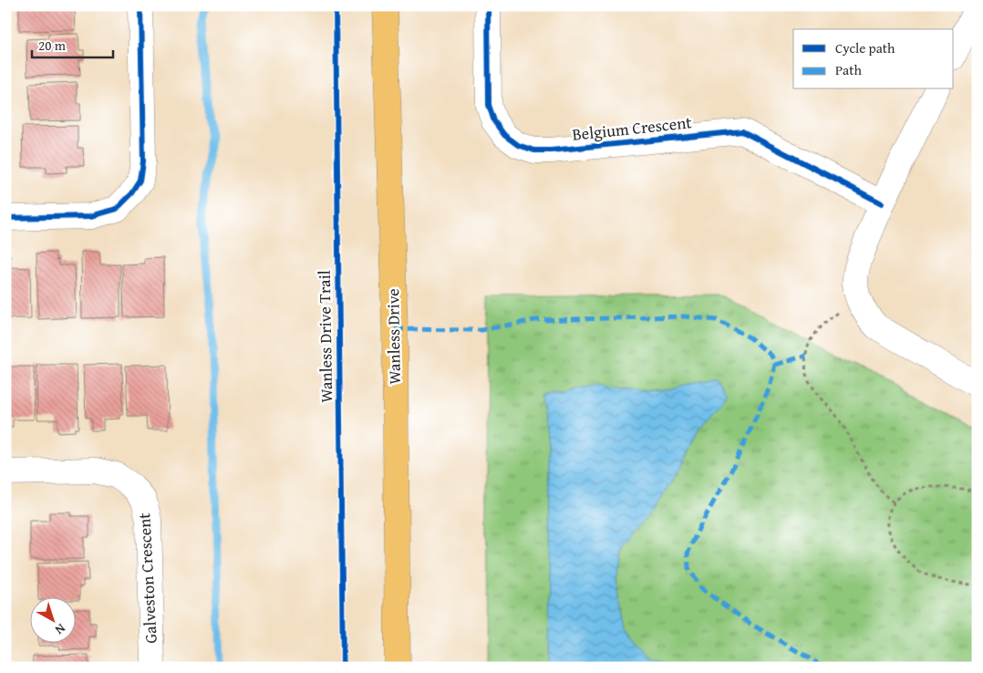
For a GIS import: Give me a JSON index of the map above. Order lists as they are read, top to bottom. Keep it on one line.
{"streets":{"main road":["Wanless Drive"],"street":["Belgium Crescent","Galveston Crescent"],"cycle path":["Wanless Drive Trail"]},"legend":["Cycle path","Path"],"scale_bar":"20 m","north":"bottom right"}
